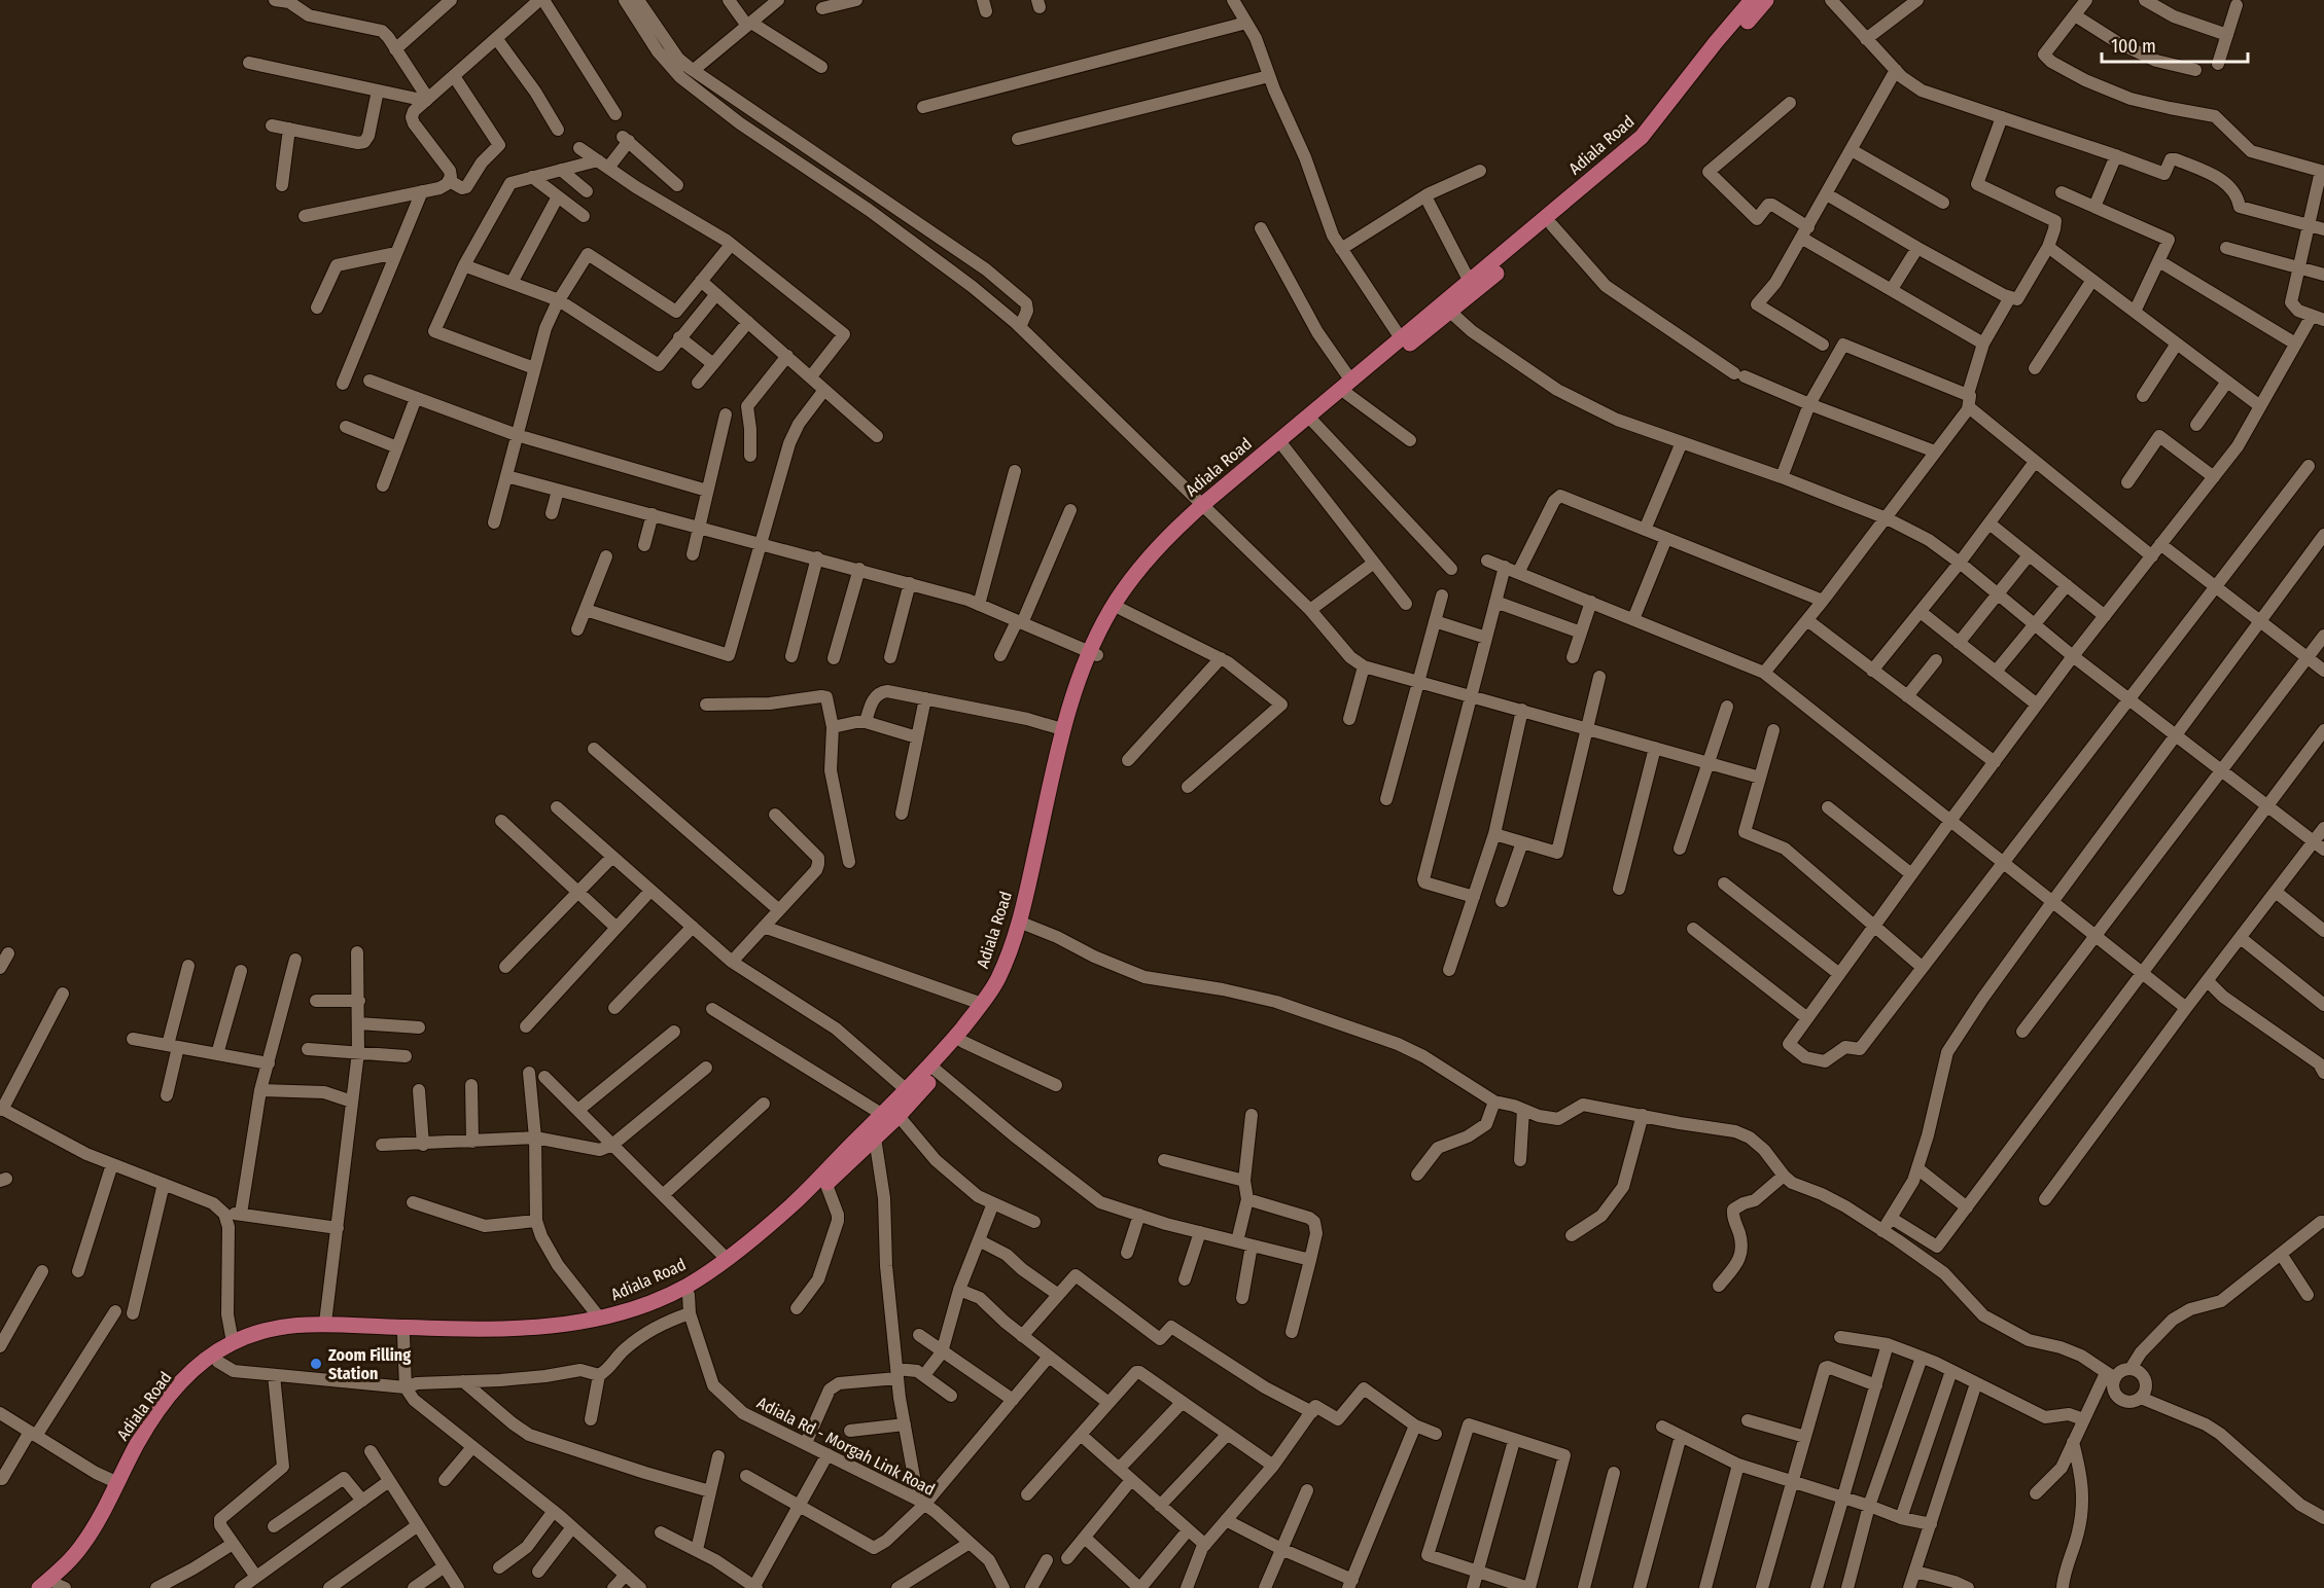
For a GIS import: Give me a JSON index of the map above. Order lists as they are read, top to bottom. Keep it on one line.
{"streets":{"main road":["Adiala Road"],"street":["Adiala Rd - Morgah Link Road"]},"crossings":[["Adiala Road","Adiala Rd - Morgah Link Road"]],"places":["Zoom Filling Station"],"scale_bar":"100 m"}
